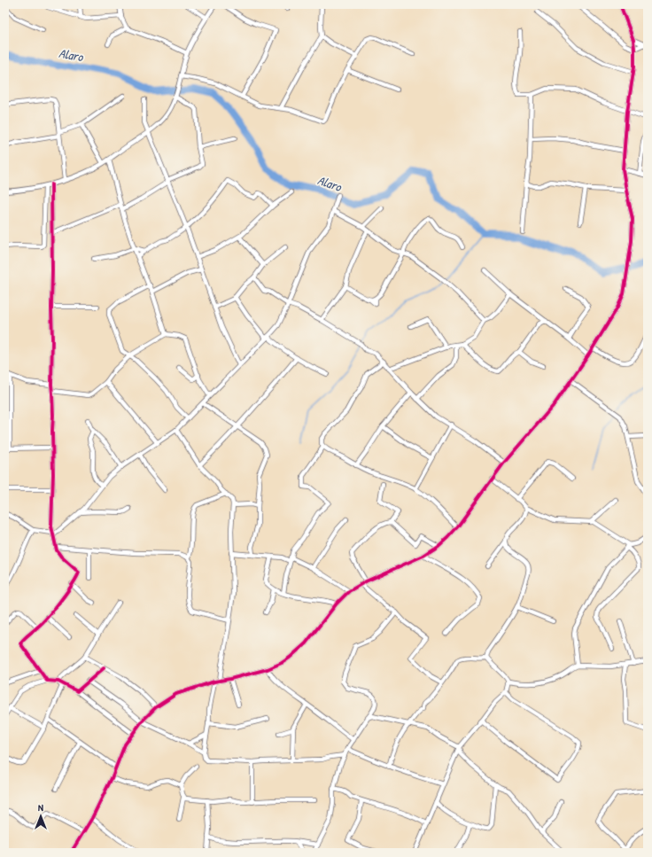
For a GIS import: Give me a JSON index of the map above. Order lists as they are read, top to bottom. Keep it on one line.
{"water":["Alaro"],"north":"top"}
